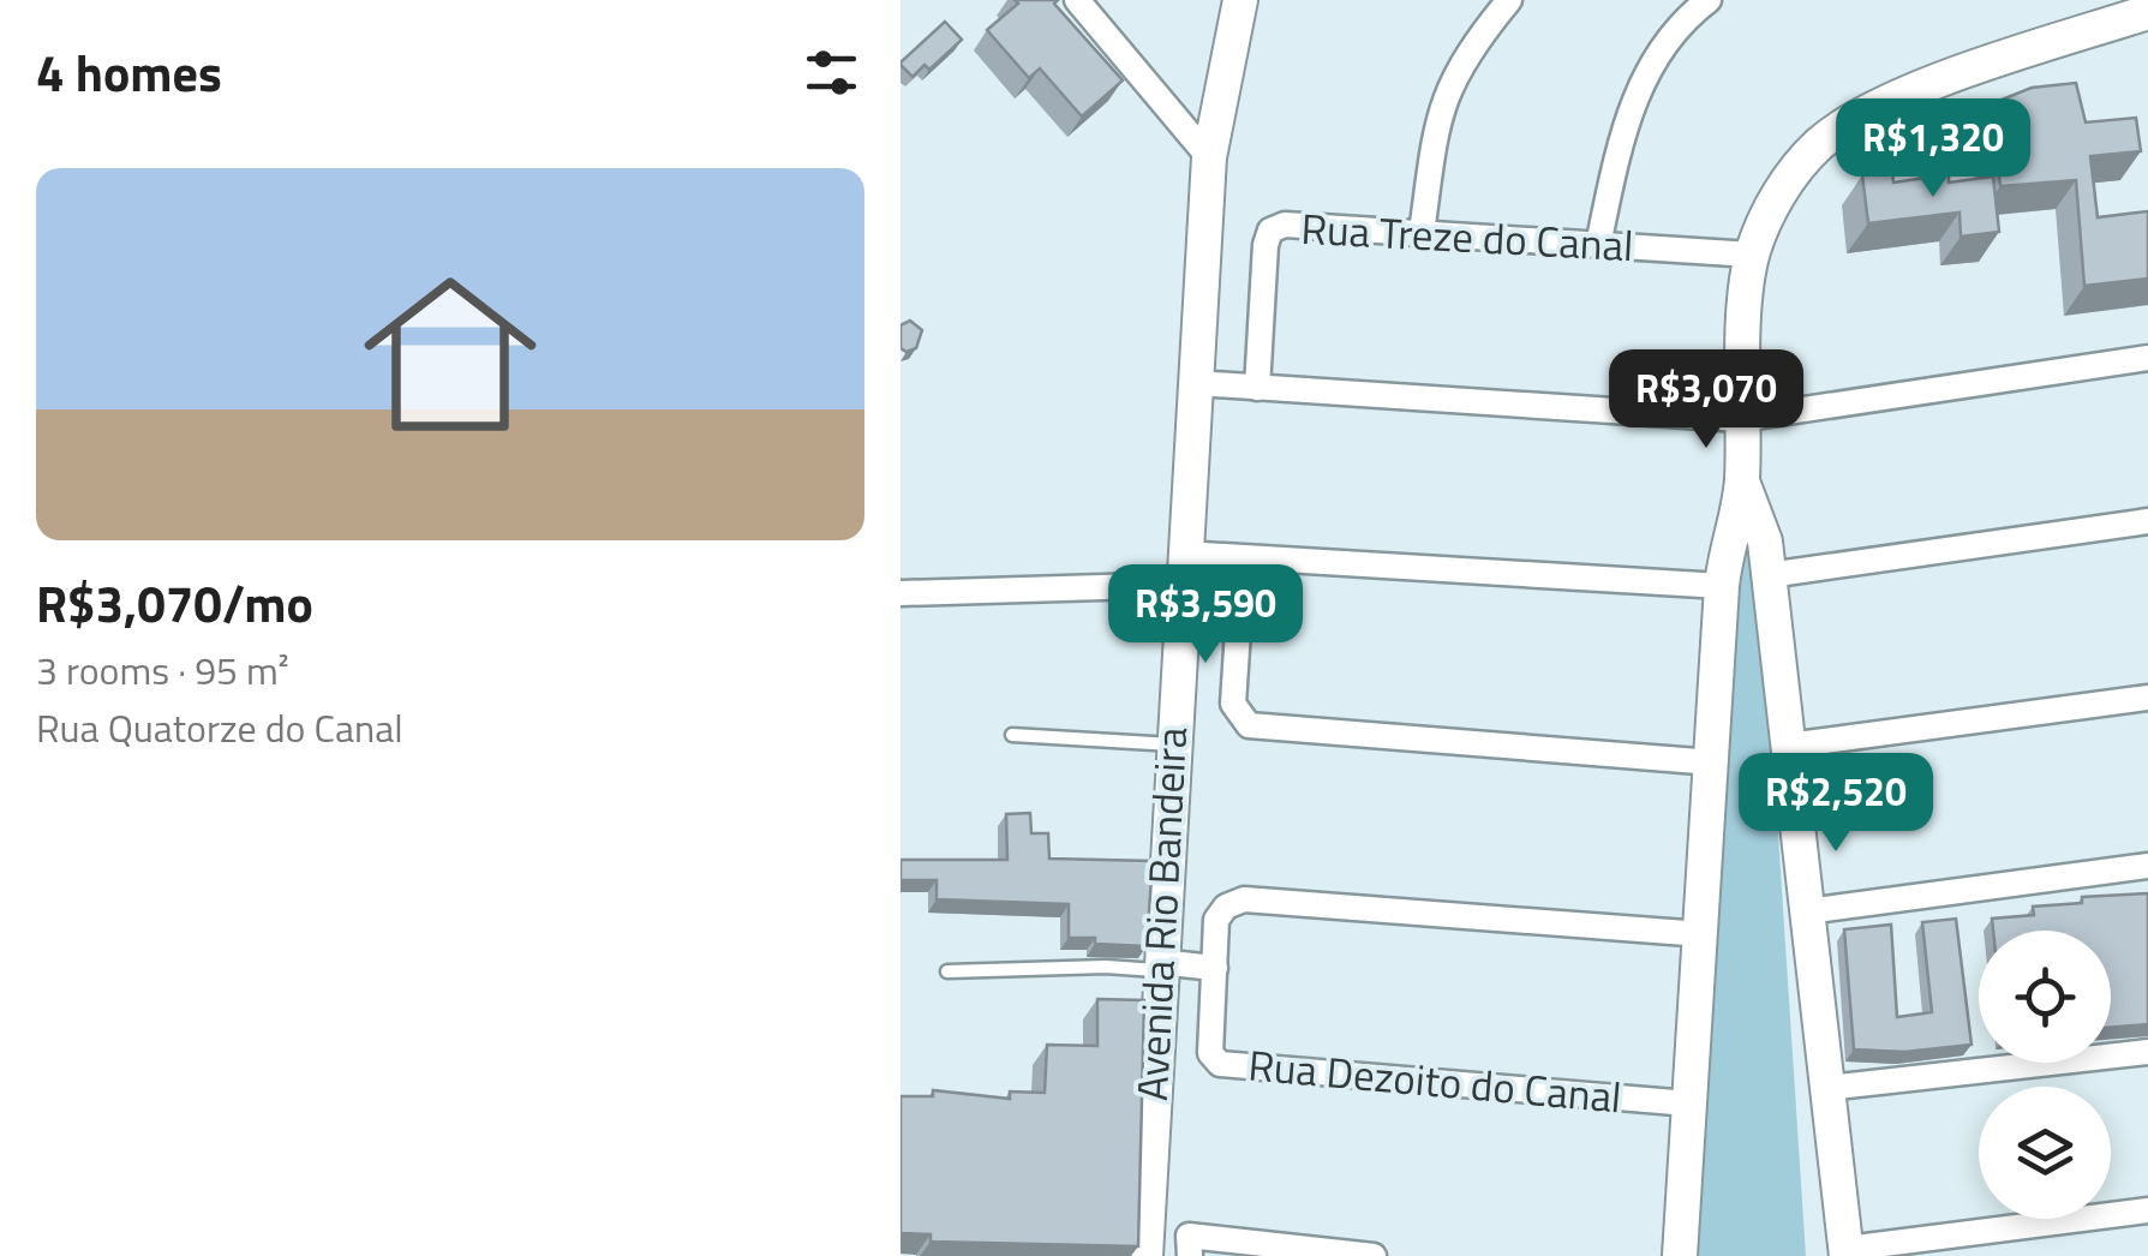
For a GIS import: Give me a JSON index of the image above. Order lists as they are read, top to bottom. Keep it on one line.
{"streets":{"street":["Rua Treze do Canal","Avenida Rio Bandeira","Rua Dezoito do Canal"]},"page":{"heading":"4 homes","price":["R$1,320","R$3,070","R$3,590","R$2,520"],"list":[{"name":"R$3,070/mo","note":"3 rooms · 95 m² · Rua Quatorze do Canal"}]}}
